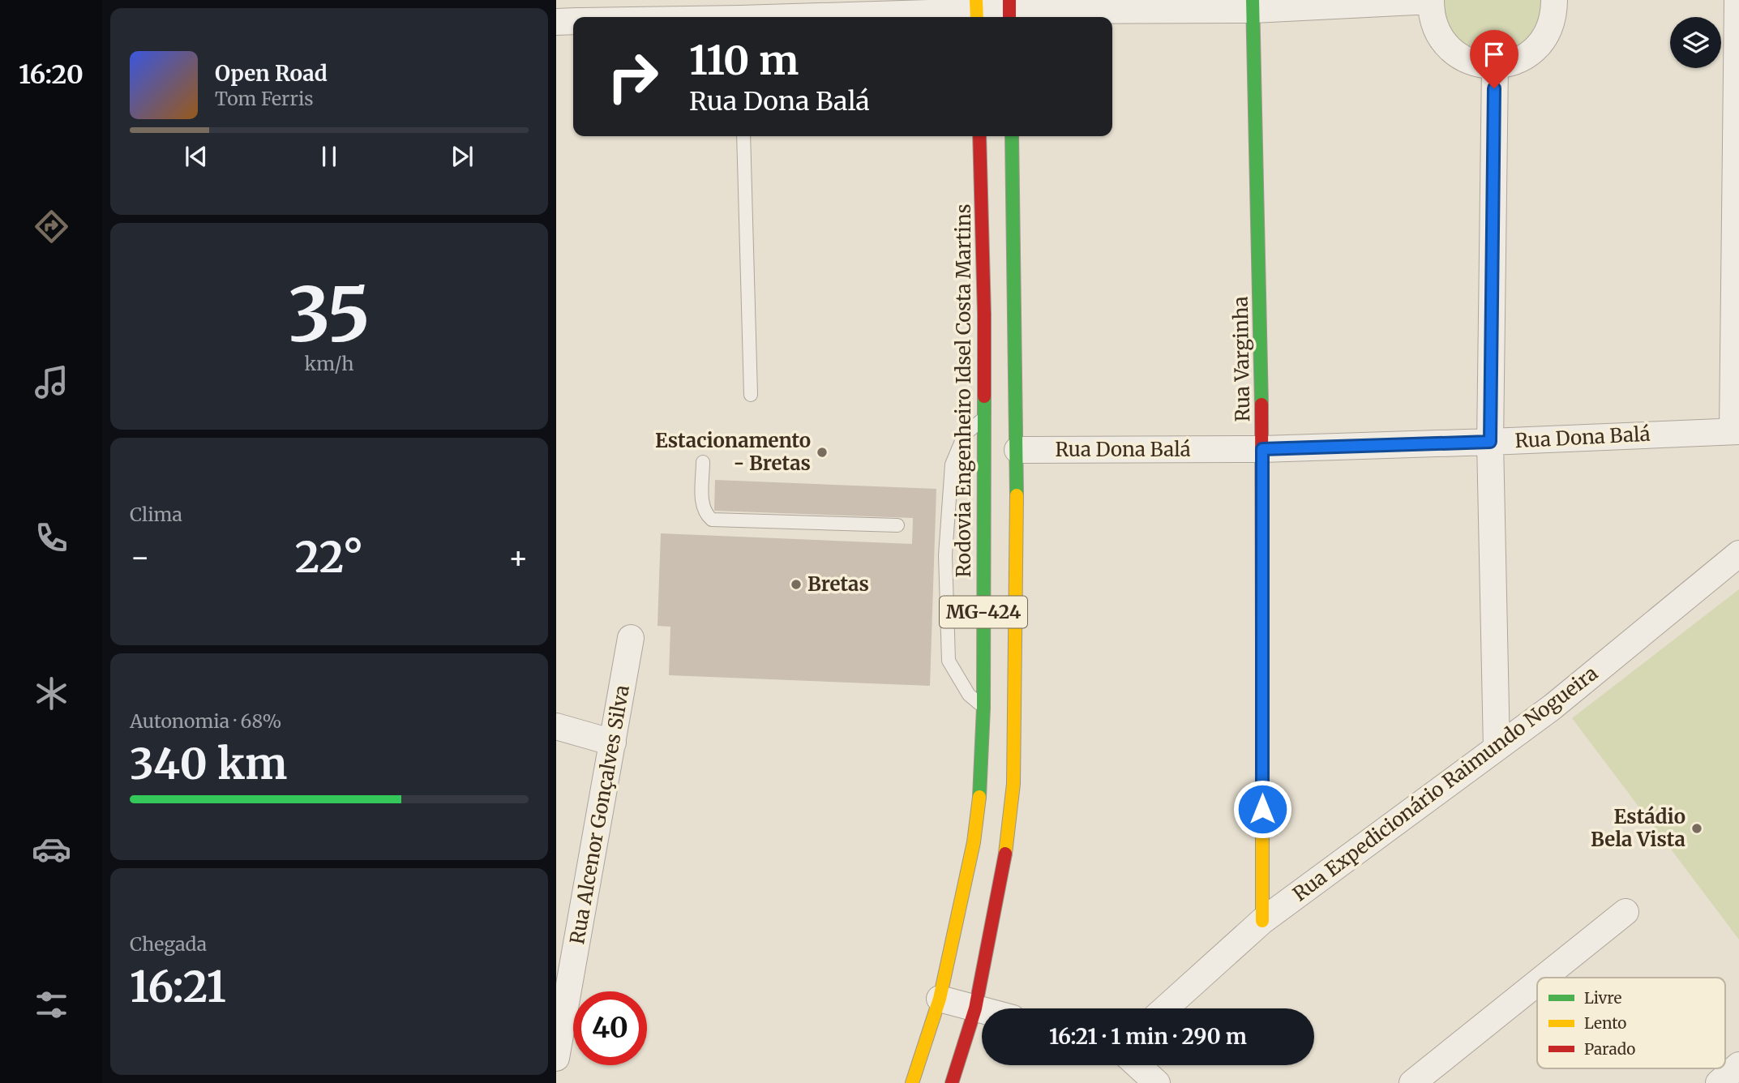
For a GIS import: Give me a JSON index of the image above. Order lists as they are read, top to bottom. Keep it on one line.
{"streets":{"main road":["Rua Varginha","Rodovia Engenheiro Idsel Costa Martins","MG-424"],"street":["Rua Dona Balá","Rua Expedicionário Raimundo Nogueira","Rua Alcenor Gonçalves Silva"]},"crossings":[["Rua Varginha","Rua Dona Balá"],["Rua Varginha","Rua Expedicionário Raimundo Nogueira"],["Rua Dona Balá","MG-424"]],"places":["Estacionamento - Bretas","Bretas","Estádio Bela Vista"],"legend":["Livre","Lento","Parado"],"page":{"tabs":"16:20","turn":["110 m","Rua Dona Balá"],"song":["Open Road","Tom Ferris"],"tile":[["35","km/h"],"Clima",["Autonomia · 68%","340 km"],["Chegada","16:21"]],"heat":["−","22°","+"],"limit":"40","trip":"16:21 · 1 min · 290 m"}}
